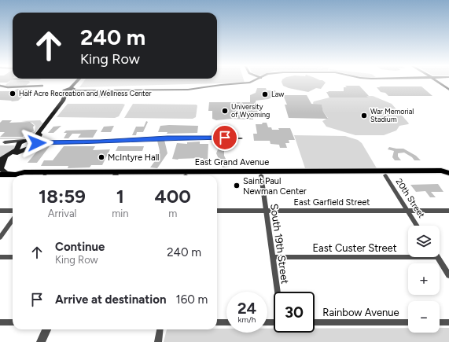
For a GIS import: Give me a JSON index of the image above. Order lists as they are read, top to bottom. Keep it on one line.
{"streets":{"main road":["East Grand Avenue"],"street":["20th Street","East Garfield Street","South 19th Street","East Custer Street","Rainbow Avenue"]},"crossings":[["East Grand Avenue","20th Street"],["East Grand Avenue","South 19th Street"],["20th Street","East Garfield Street"],["East Garfield Street","South 19th Street"],["South 19th Street","East Custer Street"]],"places":["Half Acre Recreation and Wellness Center","Law","University of Wyoming","War Memorial Stadium","McIntyre Hall","Saint Paul Newman Center"],"page":{"turn":["240 m","King Row"],"eta":["18:59","Arrival","1","min","400","m"],"map_buttons":["+","−"],"list":[{"name":"Continue","note":"King Row","value":"240 m"},{"name":"Arrive at destination","value":"160 m"}],"speed":"24 km/h","limit":"30"}}
